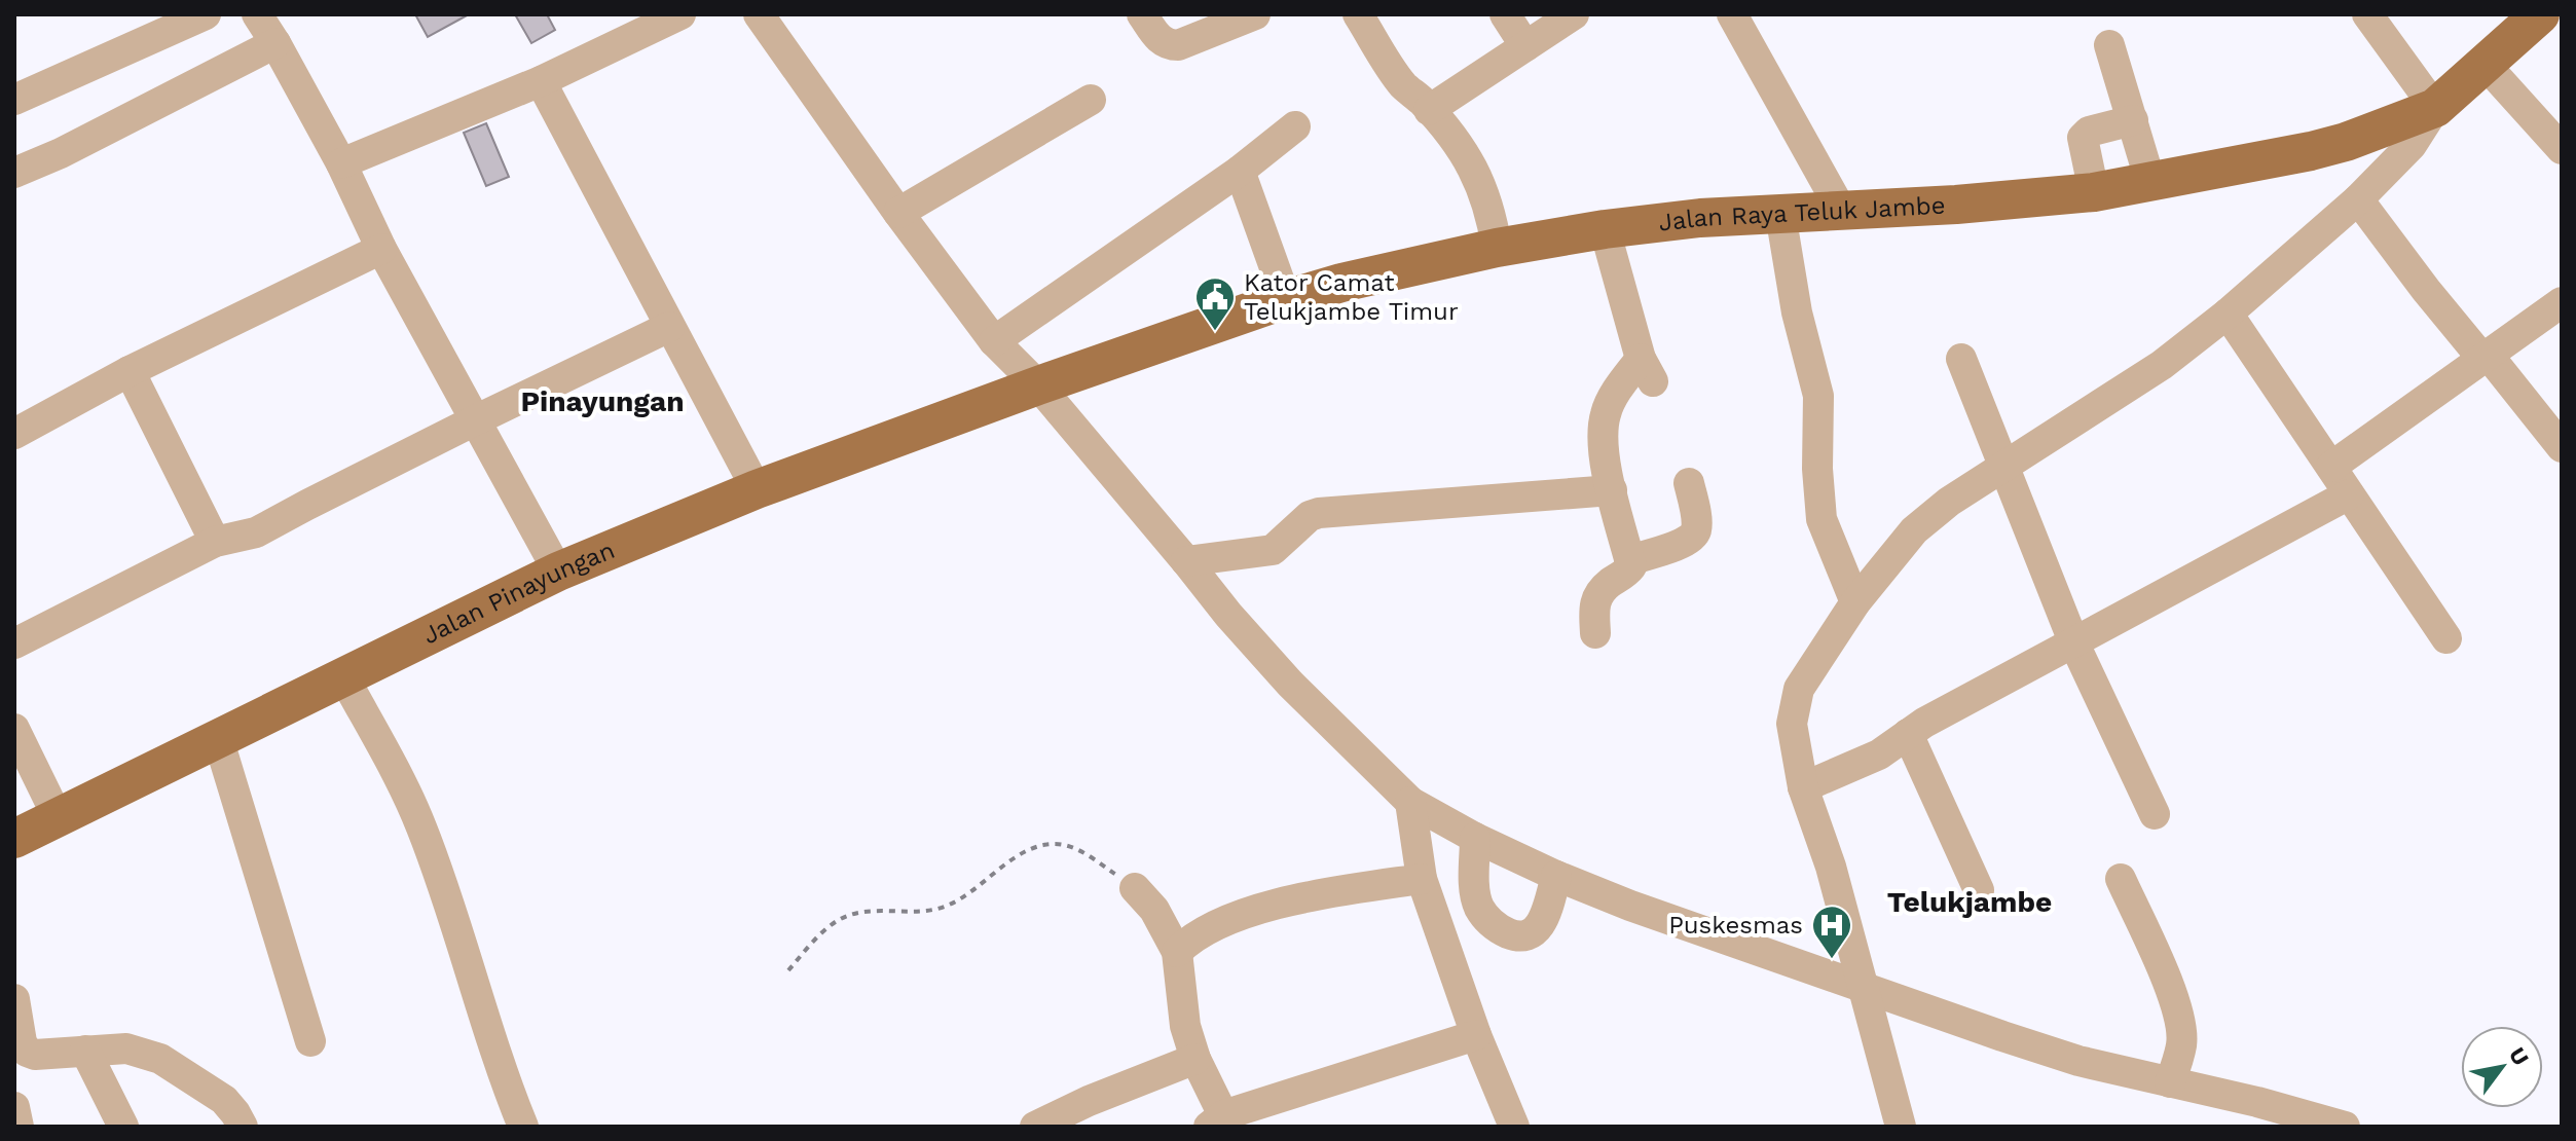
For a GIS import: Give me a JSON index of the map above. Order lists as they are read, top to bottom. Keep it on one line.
{"streets":{"main road":["Jalan Raya Teluk Jambe","Jalan Pinayungan"]},"crossings":[["Jalan Raya Teluk Jambe","Jalan Pinayungan"]],"districts":["Pinayungan","Telukjambe"],"places":{"public building":["Kator Camat Telukjambe Timur"],"hospital":["Puskesmas"]},"north":"top right"}
